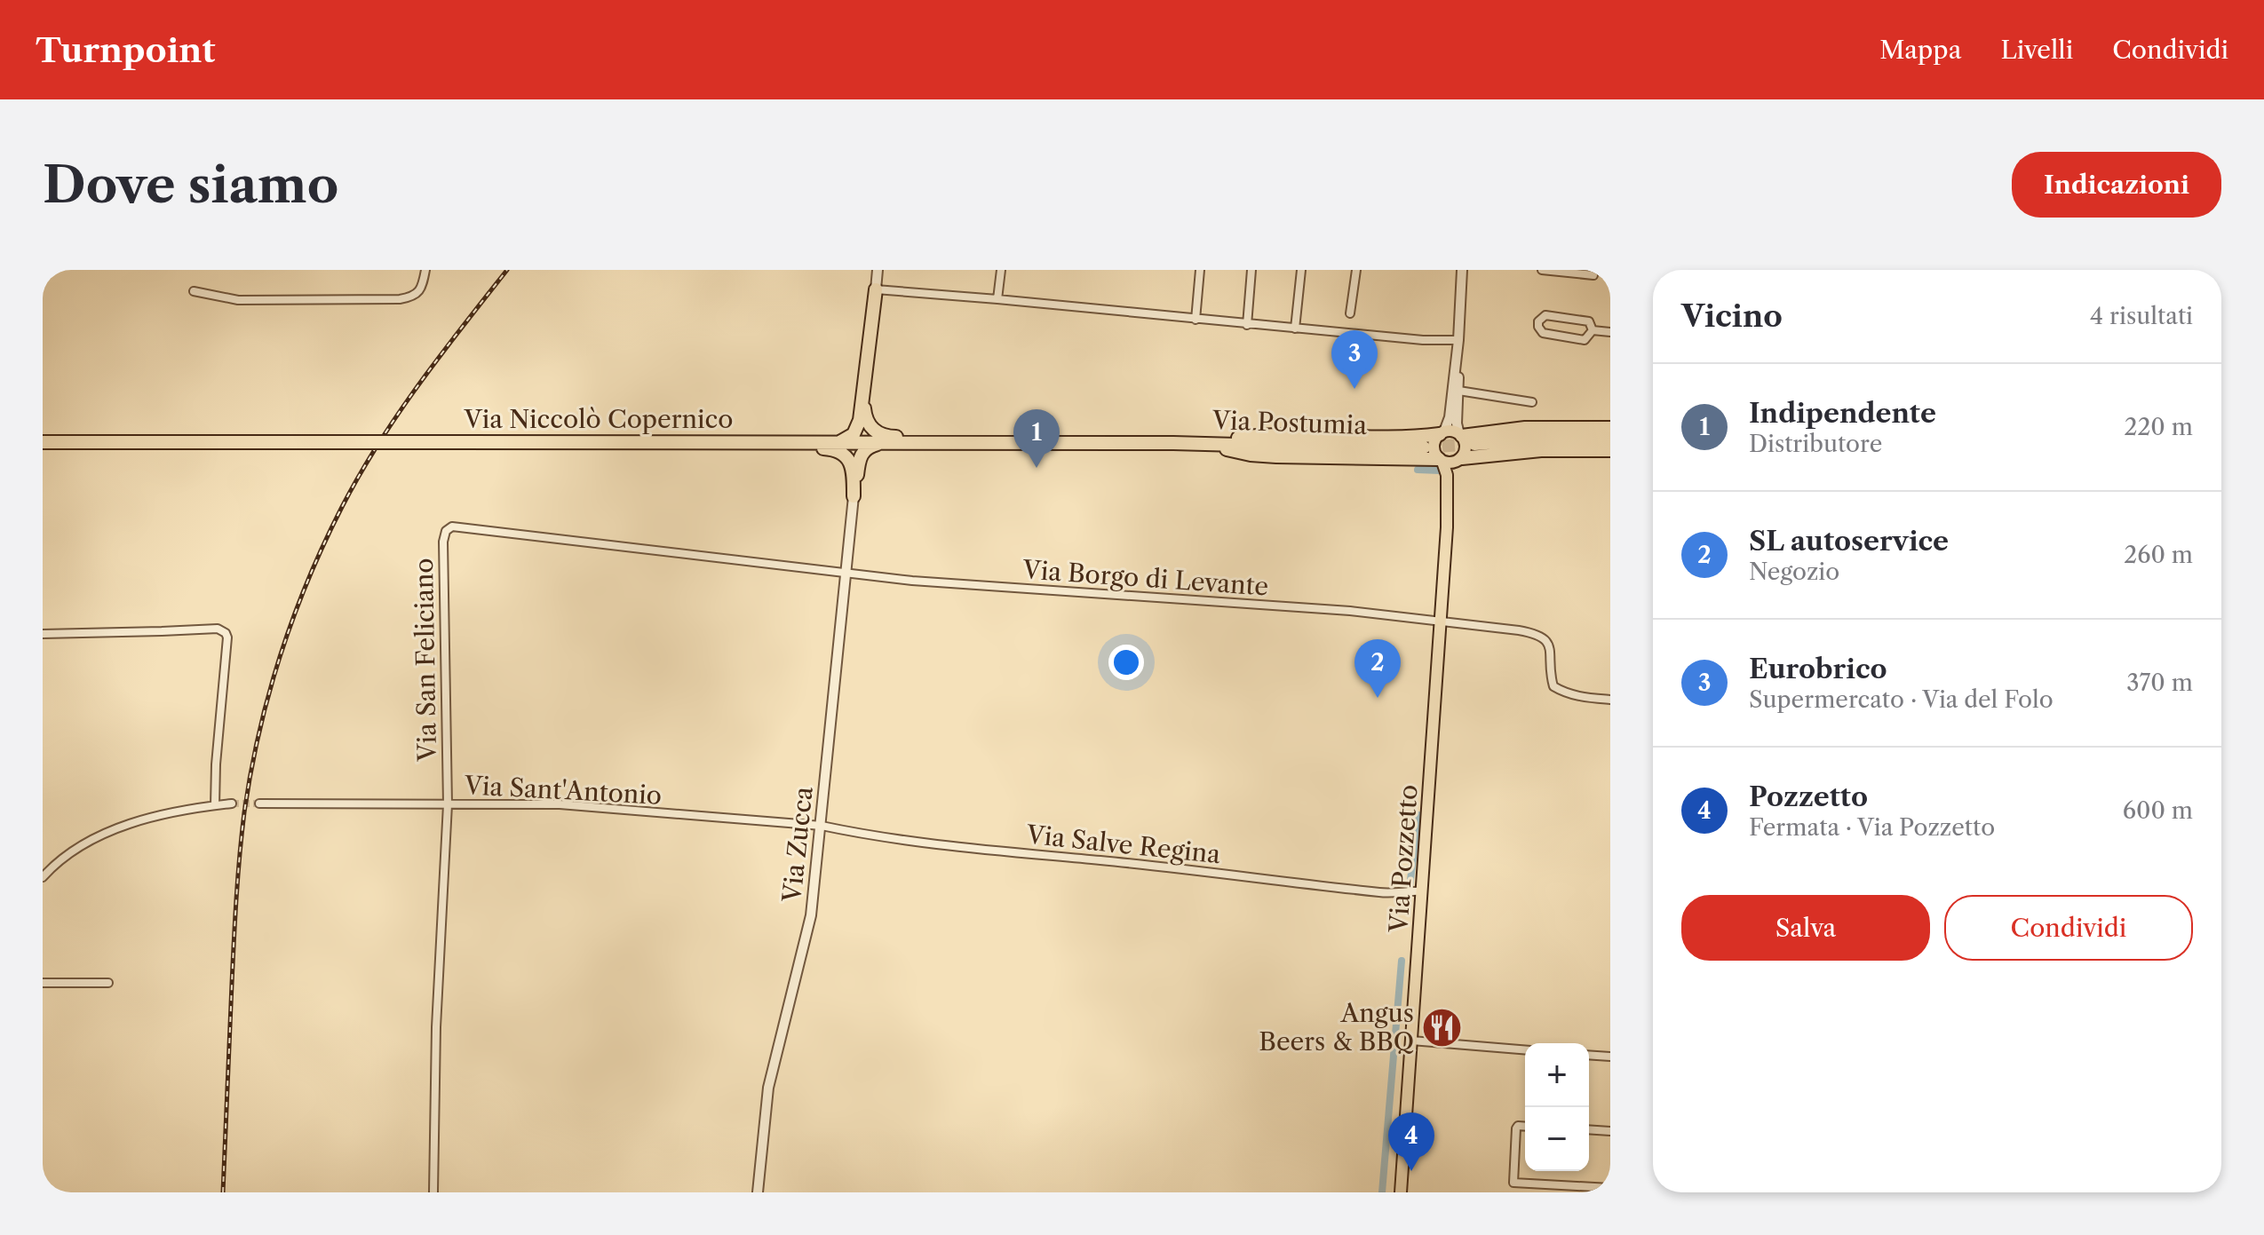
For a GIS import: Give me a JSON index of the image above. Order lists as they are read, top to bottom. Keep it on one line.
{"streets":{"highway":["Via Niccolò Copernico","Via Postumia"],"main road":["Via Pozzetto"],"street":["Via Borgo di Levante","Via San Feliciano","Via Sant'Antonio","Via Zucca","Via Salve Regina"]},"crossings":[["Via Niccolò Copernico","Via Postumia"],["Via Borgo di Levante","Via San Feliciano"],["Via Borgo di Levante","Via Zucca"],["Via Borgo di Levante","Via Pozzetto"],["Via San Feliciano","Via Sant'Antonio"],["Via San Feliciano","Via Zucca"],["Via Sant'Antonio","Via Zucca"],["Via Sant'Antonio","Via Salve Regina"],["Via Zucca","Via Salve Regina"],["Via Salve Regina","Via Pozzetto"]],"places":{"restaurant":["Angus Beers & BBQ"]},"page":{"header":"Turnpoint","nav":["Mappa","Livelli","Condividi"],"buttons":["Indicazioni",["Salva","Condividi"]],"title":"Dove siamo","heading":["Vicino","4 risultati"],"pins":["3","1","2","4"],"list":[{"mark":"1","name":"Indipendente","note":"Distributore","value":"220 m"},{"mark":"2","name":"SL autoservice","note":"Negozio","value":"260 m"},{"mark":"3","name":"Eurobrico","note":"Supermercato · Via del Folo","value":"370 m"},{"mark":"4","name":"Pozzetto","note":"Fermata · Via Pozzetto","value":"600 m"}],"map_buttons":["+","−"]}}
